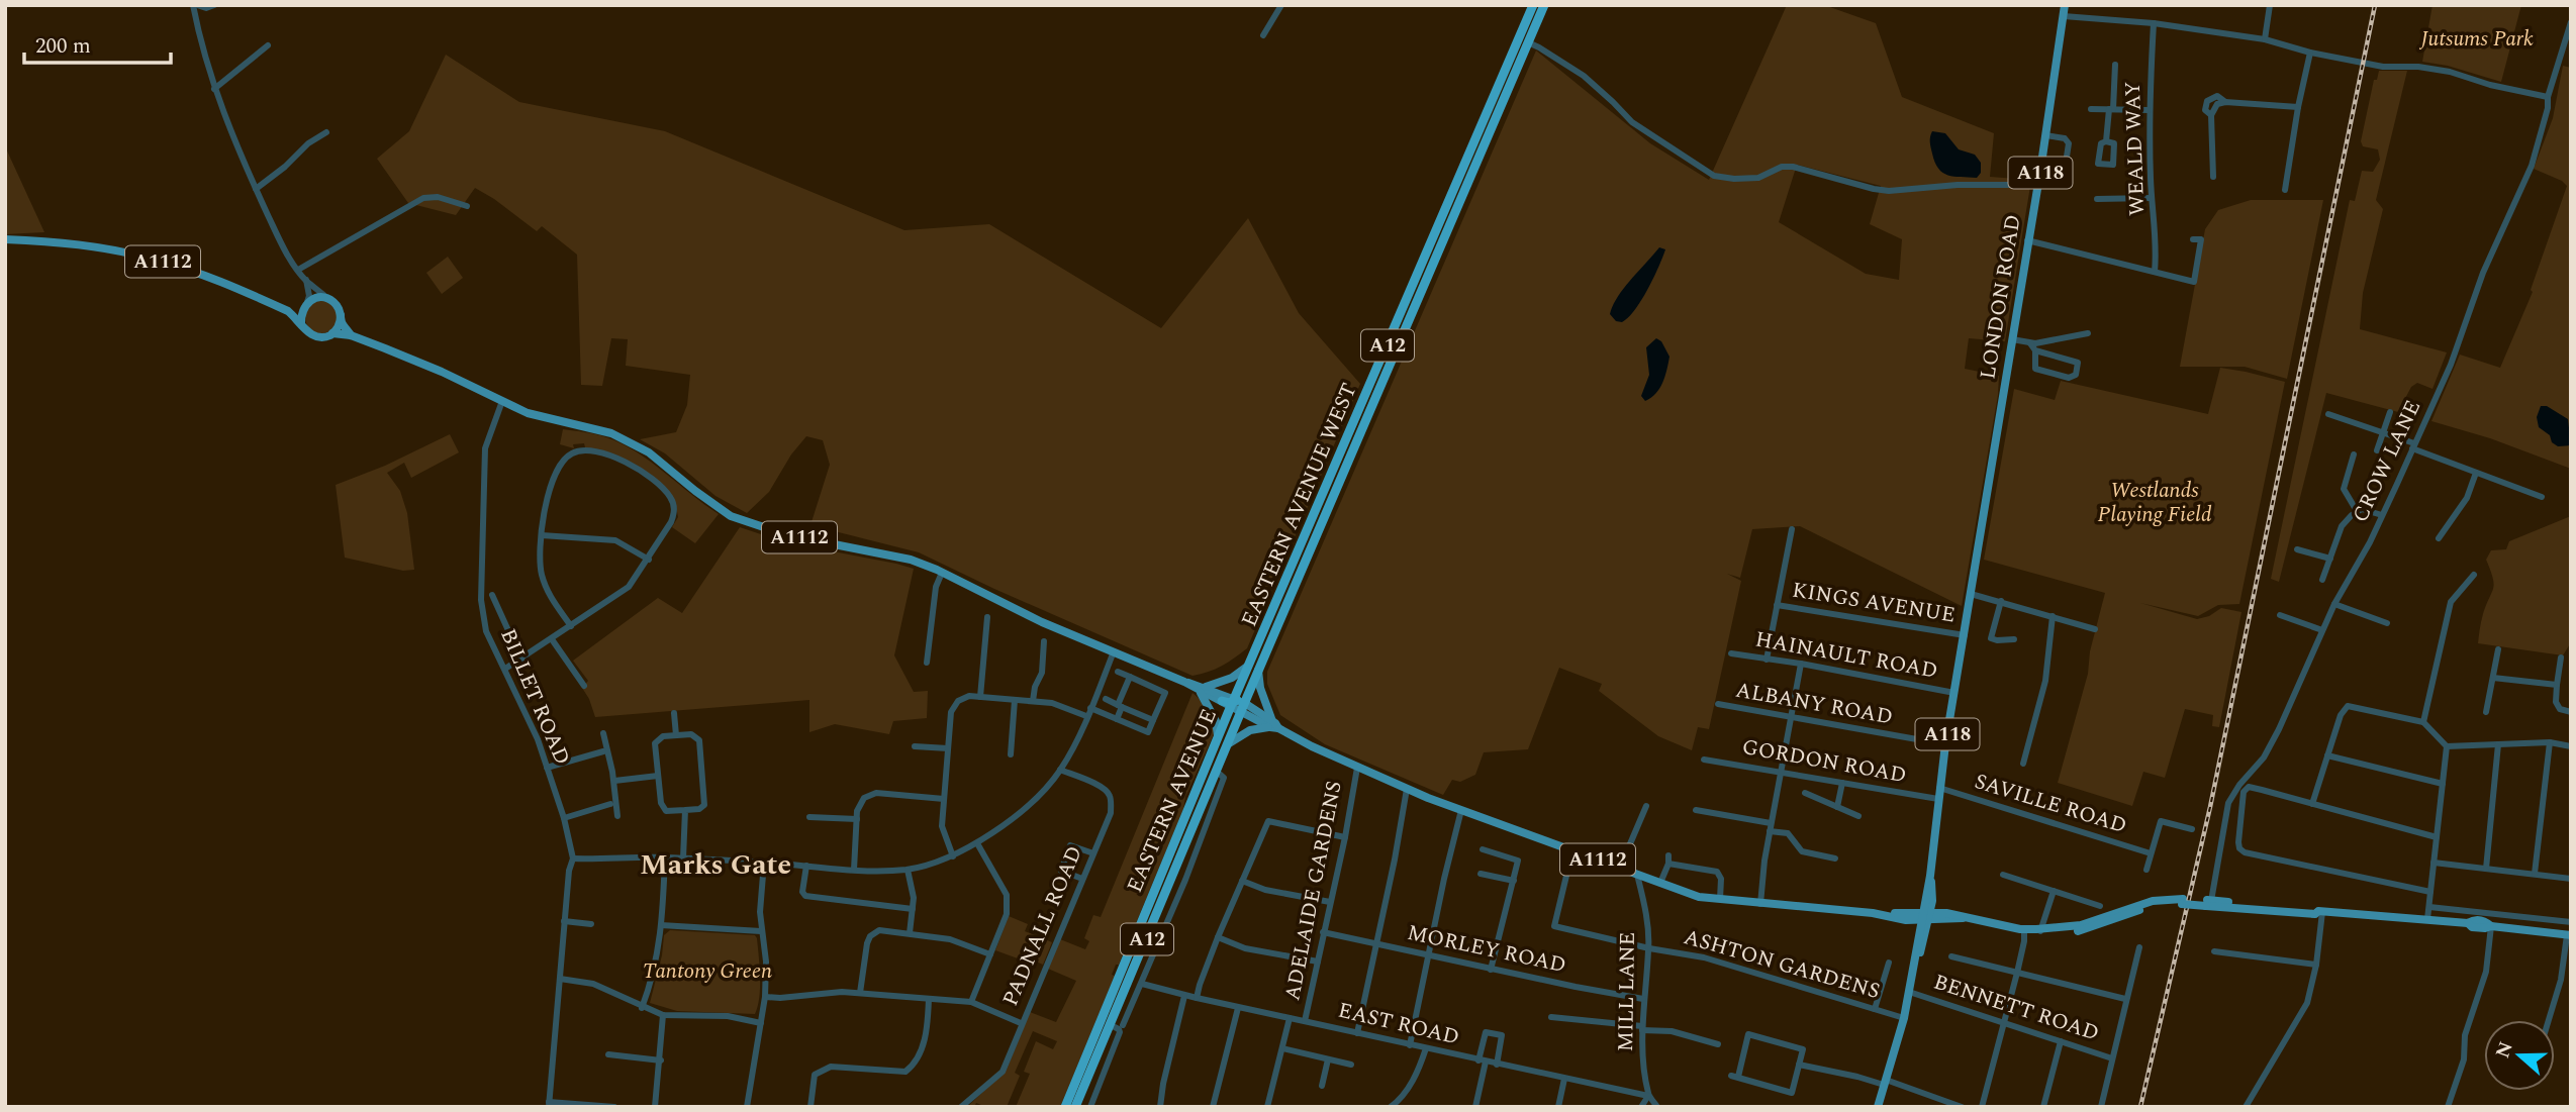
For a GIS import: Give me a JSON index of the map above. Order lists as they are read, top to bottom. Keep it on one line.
{"streets":{"highway":["A12","EASTERN AVENUE WEST","EASTERN AVENUE"],"main road":["A118","A1112","LONDON ROAD"],"street":["WEALD WAY","CROW LANE","KINGS AVENUE","HAINAULT ROAD","BILLET ROAD","ALBANY ROAD","GORDON ROAD","SAVILLE ROAD","ADELAIDE GARDENS","PADNALL ROAD","MORLEY ROAD","ASHTON GARDENS","MILL LANE","BENNETT ROAD","EAST ROAD"]},"crossings":[["A118","A1112"],["A118","LONDON ROAD"],["A118","KINGS AVENUE"],["A118","HAINAULT ROAD"],["A118","ALBANY ROAD"],["A118","GORDON ROAD"],["A118","SAVILLE ROAD"],["A118","ASHTON GARDENS"],["A118","BENNETT ROAD"],["A1112","A12"],["A1112","CROW LANE"],["A1112","EASTERN AVENUE WEST"],["A1112","BILLET ROAD"],["A1112","EASTERN AVENUE"],["A1112","ADELAIDE GARDENS"],["A1112","ASHTON GARDENS"],["A1112","MILL LANE"],["A12","EASTERN AVENUE WEST"],["A12","EASTERN AVENUE"],["EASTERN AVENUE WEST","EASTERN AVENUE"],["EASTERN AVENUE","EAST ROAD"],["ADELAIDE GARDENS","MORLEY ROAD"],["ADELAIDE GARDENS","EAST ROAD"],["MORLEY ROAD","MILL LANE"],["ASHTON GARDENS","MILL LANE"],["MILL LANE","EAST ROAD"]],"districts":["Marks Gate"],"parks":["Jutsums Park","Westlands Playing Field","Tantony Green"],"scale_bar":"200 m","north":"left"}
